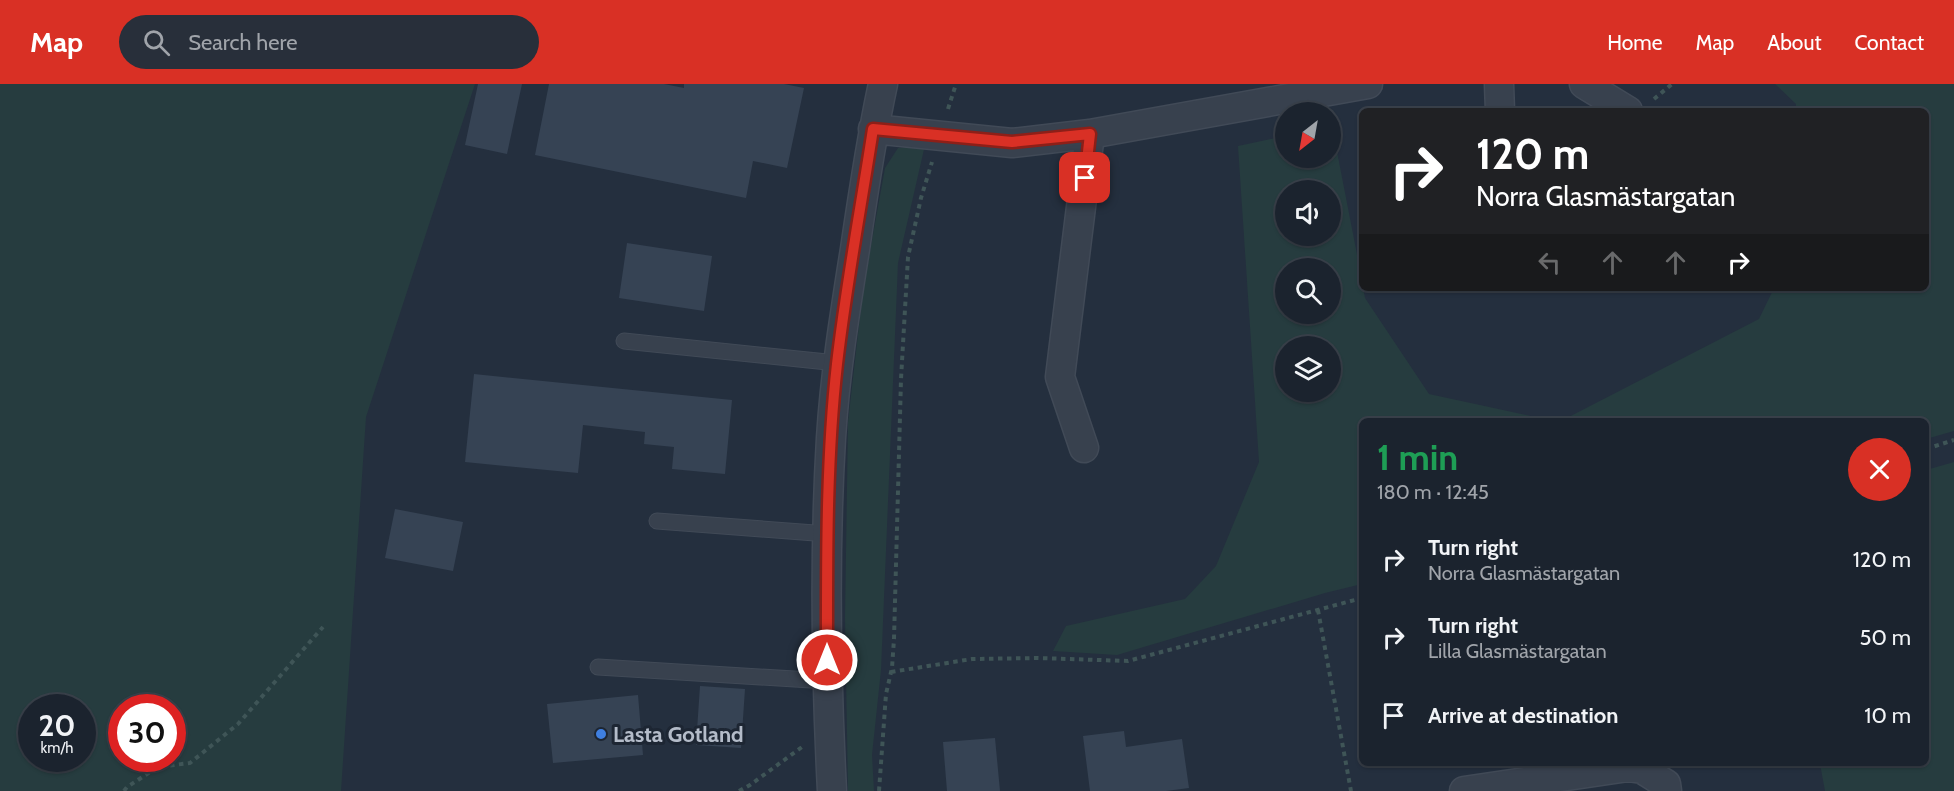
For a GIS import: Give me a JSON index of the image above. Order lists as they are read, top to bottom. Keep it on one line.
{"places":["Lasta Gotland"],"north":"bottom left","page":{"header":"Map","search":"Search here","nav":["Home","Map","About","Contact"],"turn":["120 m","Norra Glasmästargatan"],"heading":["1 min","180 m · 12:45"],"list":[{"name":"Turn right","note":"Norra Glasmästargatan","value":"120 m"},{"name":"Turn right","note":"Lilla Glasmästargatan","value":"50 m"},{"name":"Arrive at destination","value":"10 m"}],"speed":"20 km/h","limit":"30"}}
